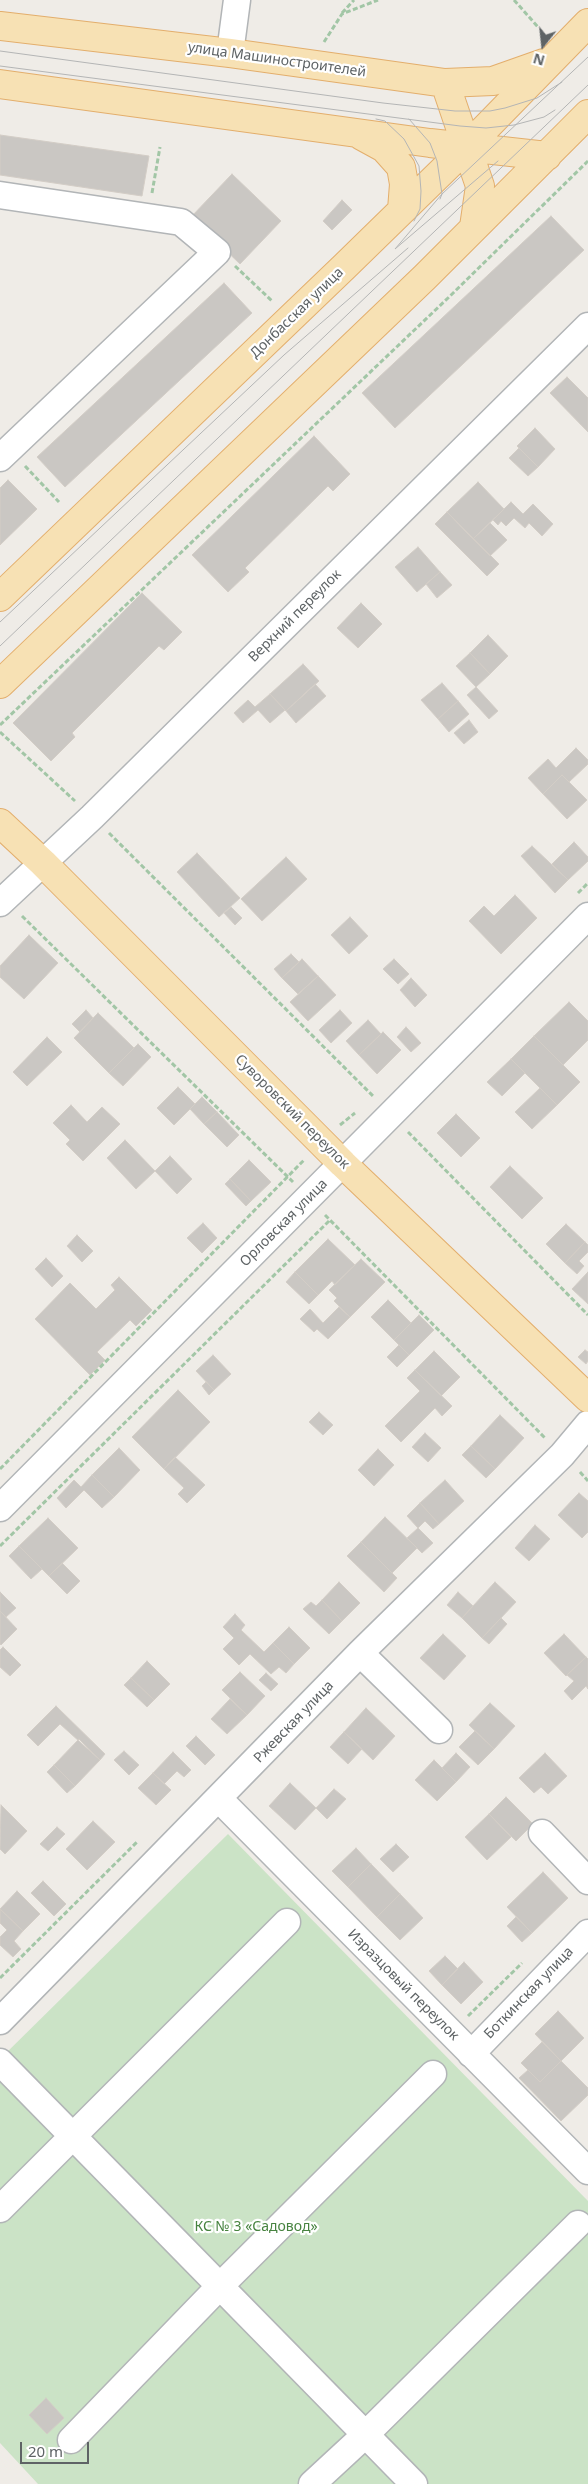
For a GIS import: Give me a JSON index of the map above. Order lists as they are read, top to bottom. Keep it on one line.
{"streets":{"main road":["улица Машиностроителей","Донбасская улица","Суворовский переулок"],"street":["Верхний переулок","Орловская улица","Ржевская улица","Изразцовый переулок","Боткинская улица"]},"crossings":[["улица Машиностроителей","Донбасская улица"],["Верхний переулок","Суворовский переулок"],["Суворовский переулок","Орловская улица"],["Ржевская улица","Изразцовый переулок"],["Изразцовый переулок","Боткинская улица"]],"parks":["КС № 3 «Садовод»"],"scale_bar":"20 m","north":"bottom"}
